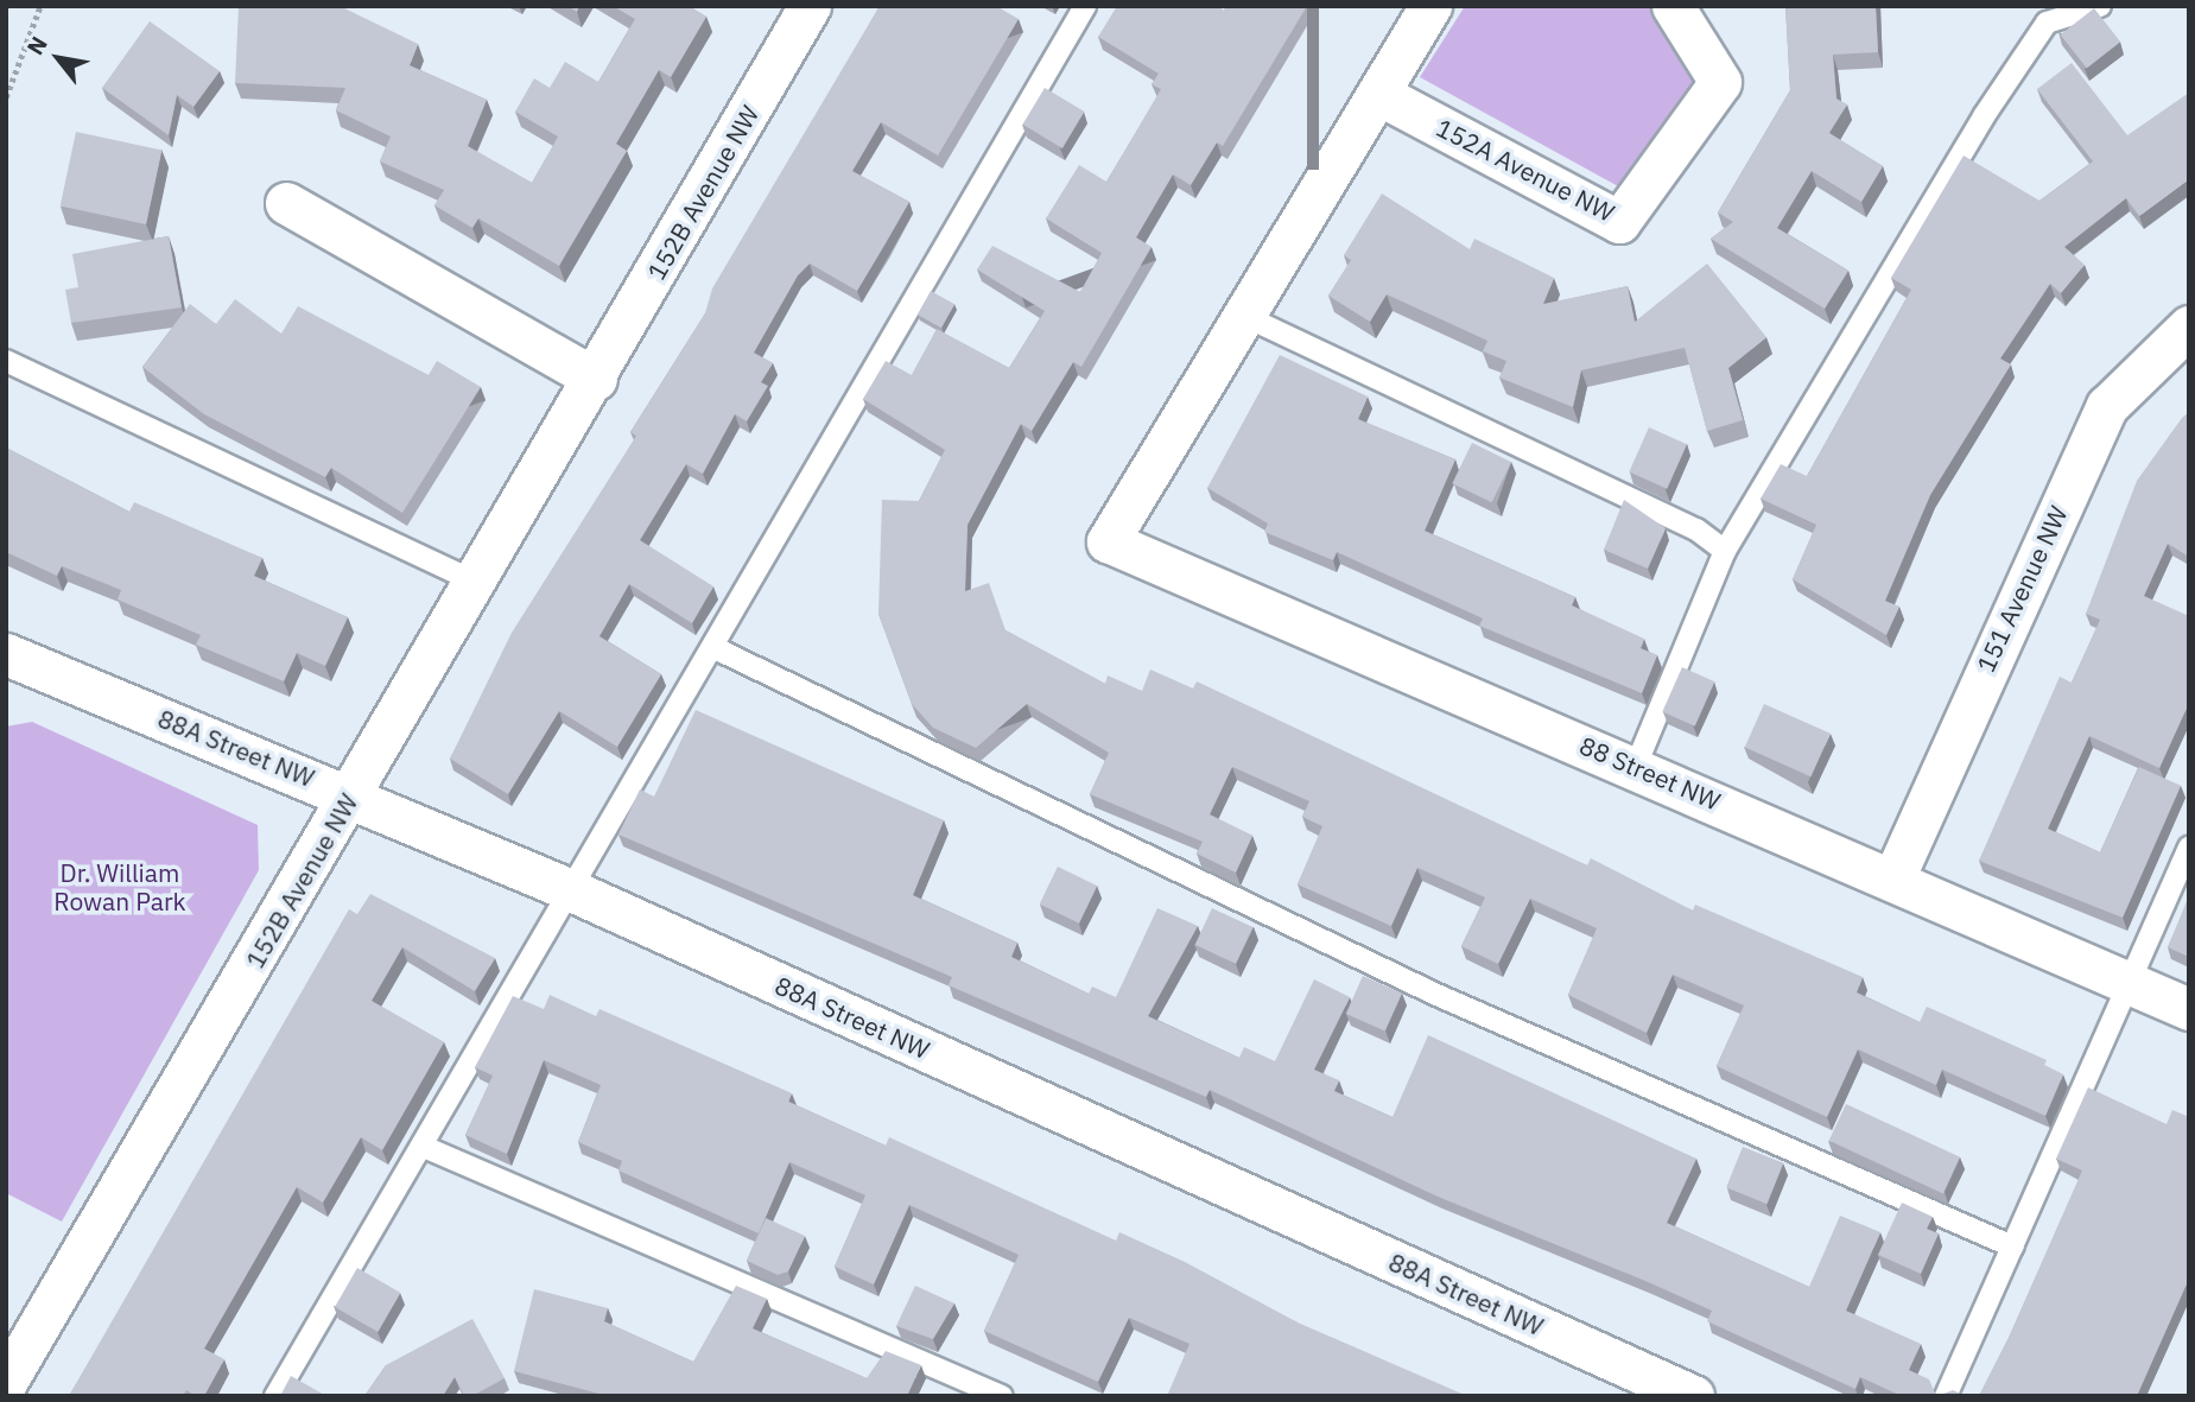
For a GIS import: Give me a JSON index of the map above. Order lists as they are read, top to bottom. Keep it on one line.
{"streets":{"street":["152A Avenue NW","152B Avenue NW","151 Avenue NW","88A Street NW","88 Street NW"]},"crossings":[["152B Avenue NW","88A Street NW"],["151 Avenue NW","88 Street NW"]],"parks":["Dr. William Rowan Park"],"north":"top left"}
